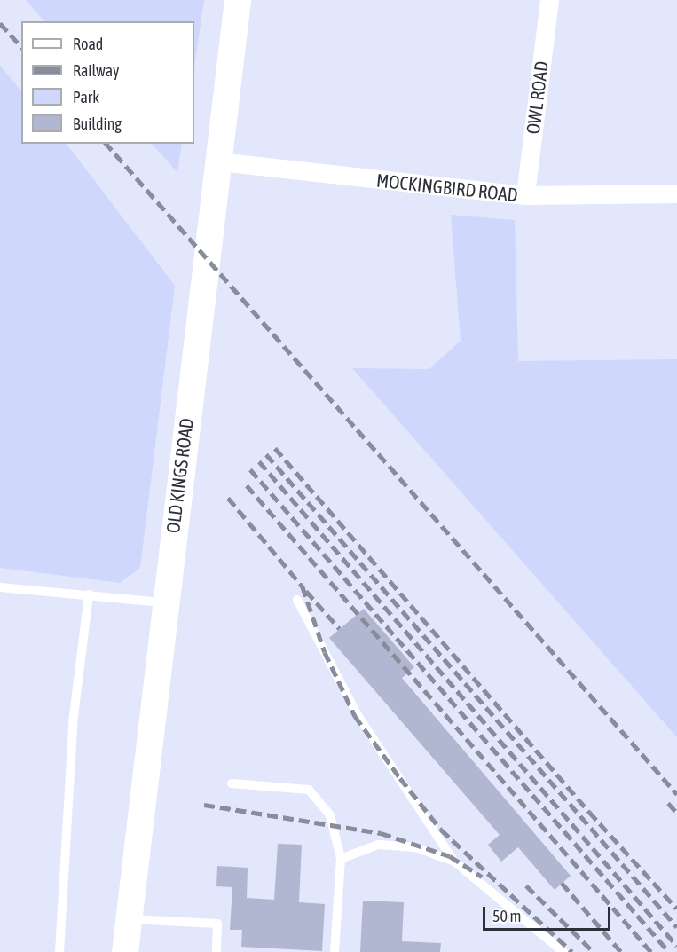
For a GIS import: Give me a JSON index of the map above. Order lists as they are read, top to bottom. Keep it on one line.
{"streets":{"street":["OWL ROAD","MOCKINGBIRD ROAD","OLD KINGS ROAD"]},"crossings":[["OWL ROAD","MOCKINGBIRD ROAD"],["MOCKINGBIRD ROAD","OLD KINGS ROAD"]],"legend":["Road","Railway","Park","Building"],"scale_bar":"50 m"}
